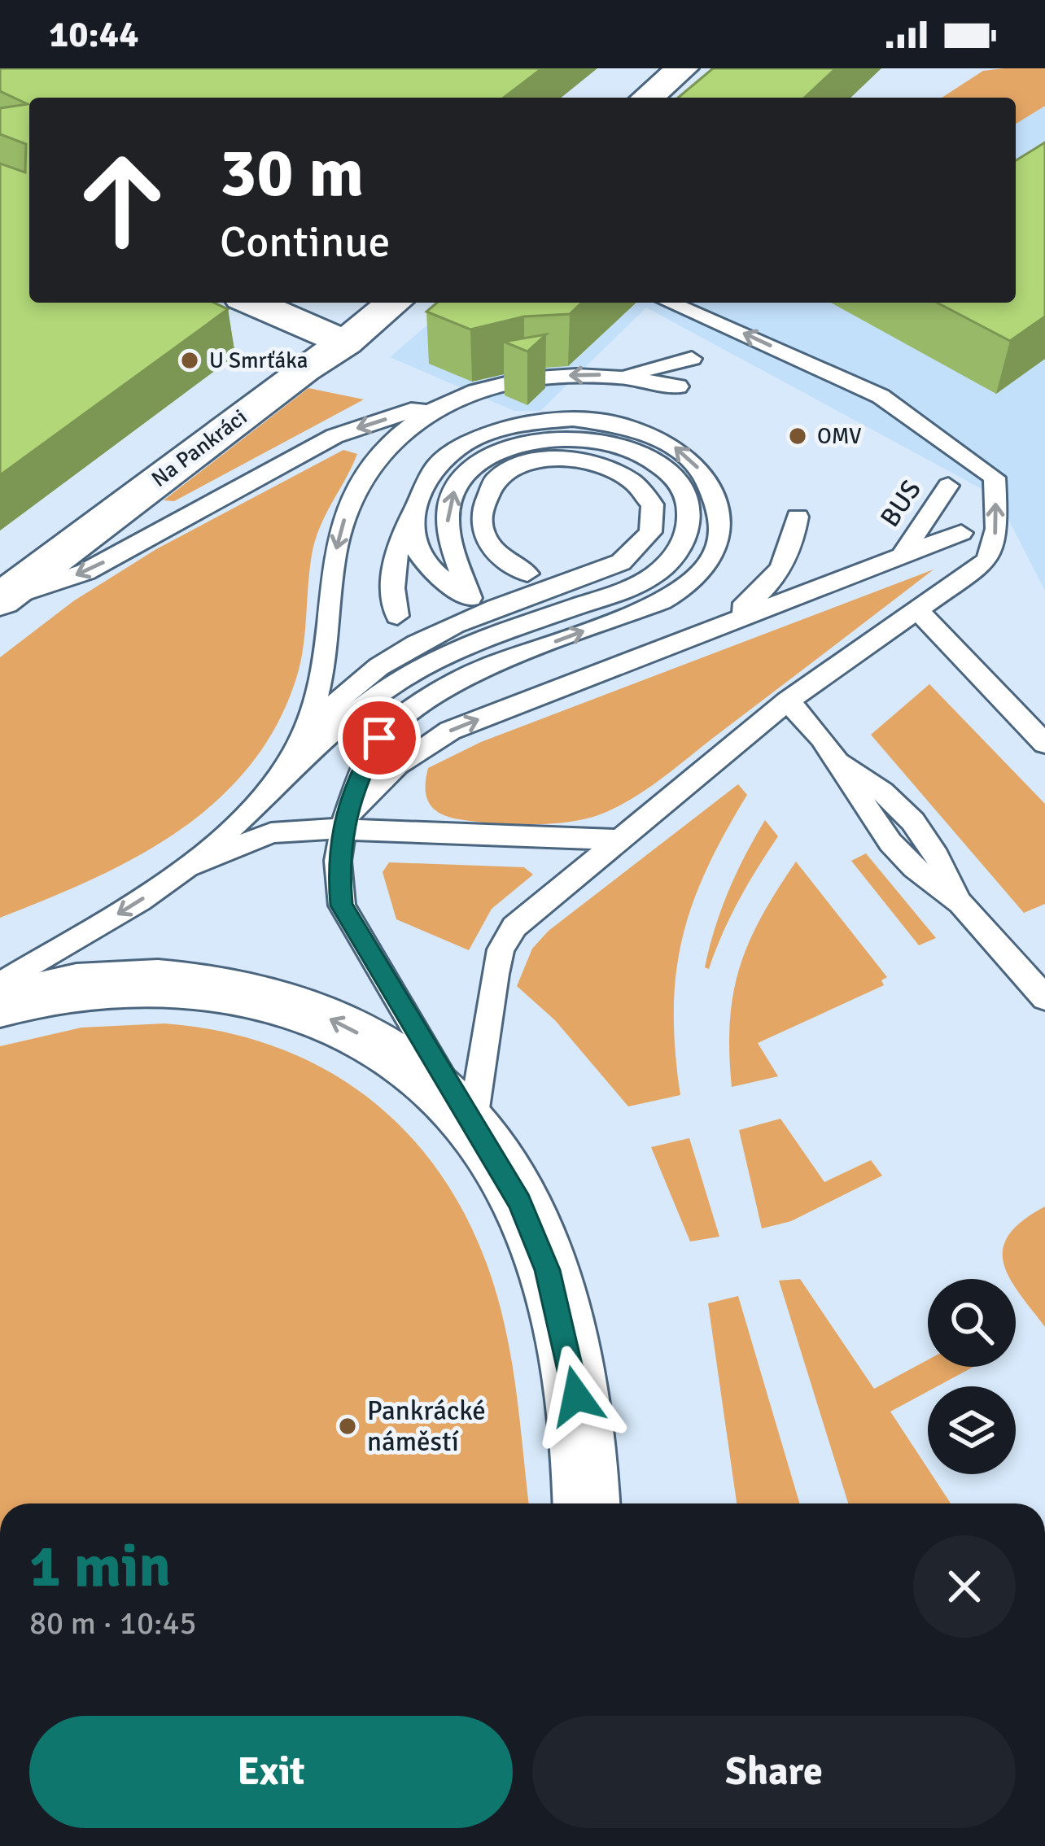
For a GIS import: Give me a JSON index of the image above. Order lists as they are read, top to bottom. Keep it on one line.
{"streets":{"street":["Na Pankráci"],"lane":["BUS"]},"places":["U Smrťáka","OMV","Pankrácké náměstí"],"page":{"status":"10:44","turn":["30 m","Continue"],"heading":["1 min","80 m · 10:45"],"buttons":["Exit","Share"]}}
